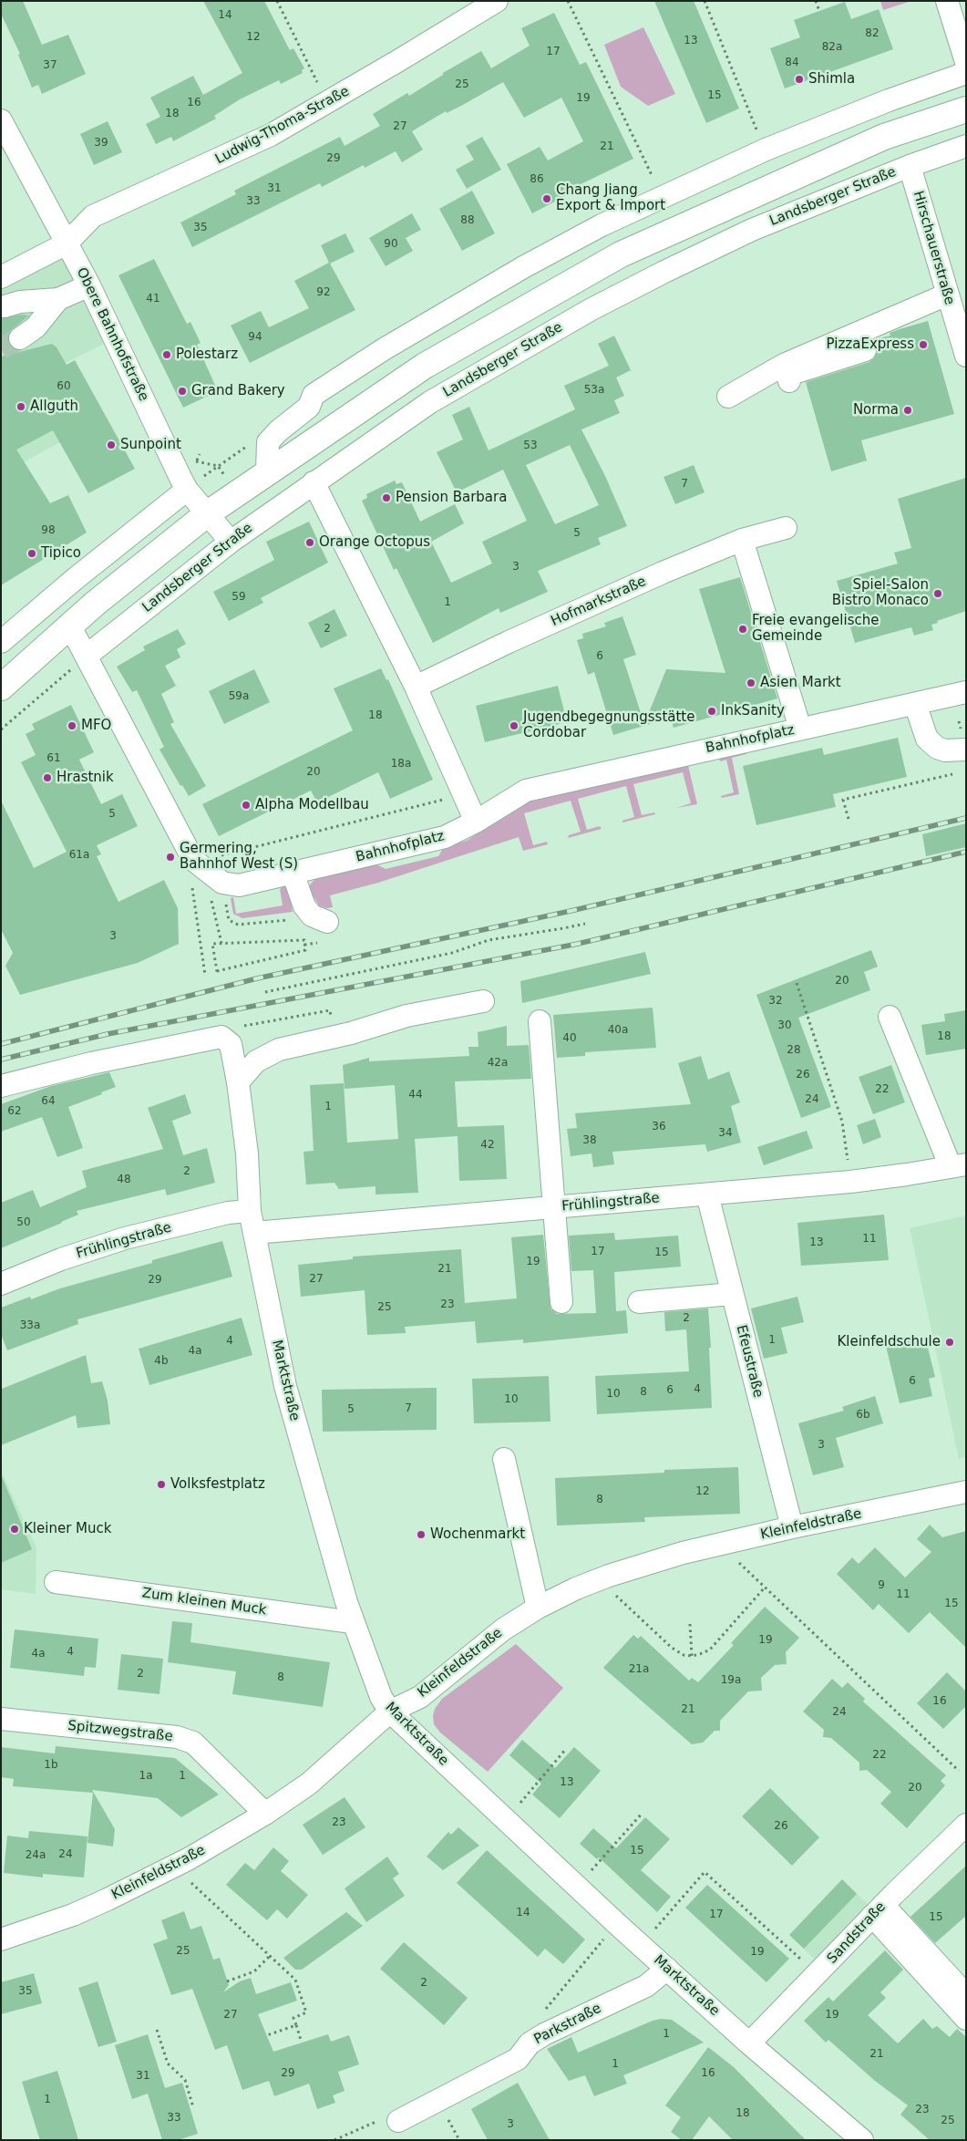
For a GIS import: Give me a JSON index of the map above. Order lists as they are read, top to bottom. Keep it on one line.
{"streets":{"street":["Ludwig-Thoma-Straße","Landsberger Straße","Hirschauerstraße","Obere Bahnhofstraße","Hofmarkstraße","Bahnhofplatz","Frühlingstraße","Efeustraße","Marktstraße","Kleinfeldstraße","Zum kleinen Muck","Spitzwegstraße","Sandstraße","Parkstraße"]},"crossings":[["Ludwig-Thoma-Straße","Obere Bahnhofstraße"],["Landsberger Straße","Hirschauerstraße"],["Landsberger Straße","Obere Bahnhofstraße"],["Landsberger Straße","Bahnhofplatz"],["Frühlingstraße","Efeustraße"],["Frühlingstraße","Marktstraße"],["Efeustraße","Kleinfeldstraße"],["Marktstraße","Kleinfeldstraße"],["Marktstraße","Zum kleinen Muck"],["Marktstraße","Sandstraße"],["Marktstraße","Parkstraße"],["Kleinfeldstraße","Spitzwegstraße"]],"places":["Shimla","Chang Jiang Export & Import","PizzaExpress","Polestarz","Grand Bakery","Allguth","Norma","Sunpoint","Pension Barbara","Orange Octopus","Tipico","Spiel-Salon Bistro Monaco","Freie evangelische Gemeinde","Asien Markt","InkSanity","MFO","Jugendbegegnungsstätte Cordobar","Hrastnik","Alpha Modellbau","Germering, Bahnhof West (S)","Kleinfeldschule","Volksfestplatz","Kleiner Muck","Wochenmarkt"],"house_numbers":["14","82","12","13","82a","17","84","37","25","15","19","16","18","27","39","21","29","86","31","33","88","35","90","92","41","94","60","53a","53","7","98","5","3","59","1","2","6","59a","18","61","18a","20","5","61a","3","20","32","30","40a","18","40","28","42a","26","22","44","24","64","1","62","36","34","38","42","2","48","50","11","13","17","15","19","21","27","29","23","25","2","33a","1","4","4a","4b","6","4","6","8","10","10","7","5","6b","3","12","8","9","11","15","19","4","4a","21a","2","8","19a","16","21","24","22","1b","1a","1","13","20","23","26","15","24","24a","14","17","15","25","19","2","35","27","19","1","21","1","29","16","31","1","23","18","33","25","3"]}
